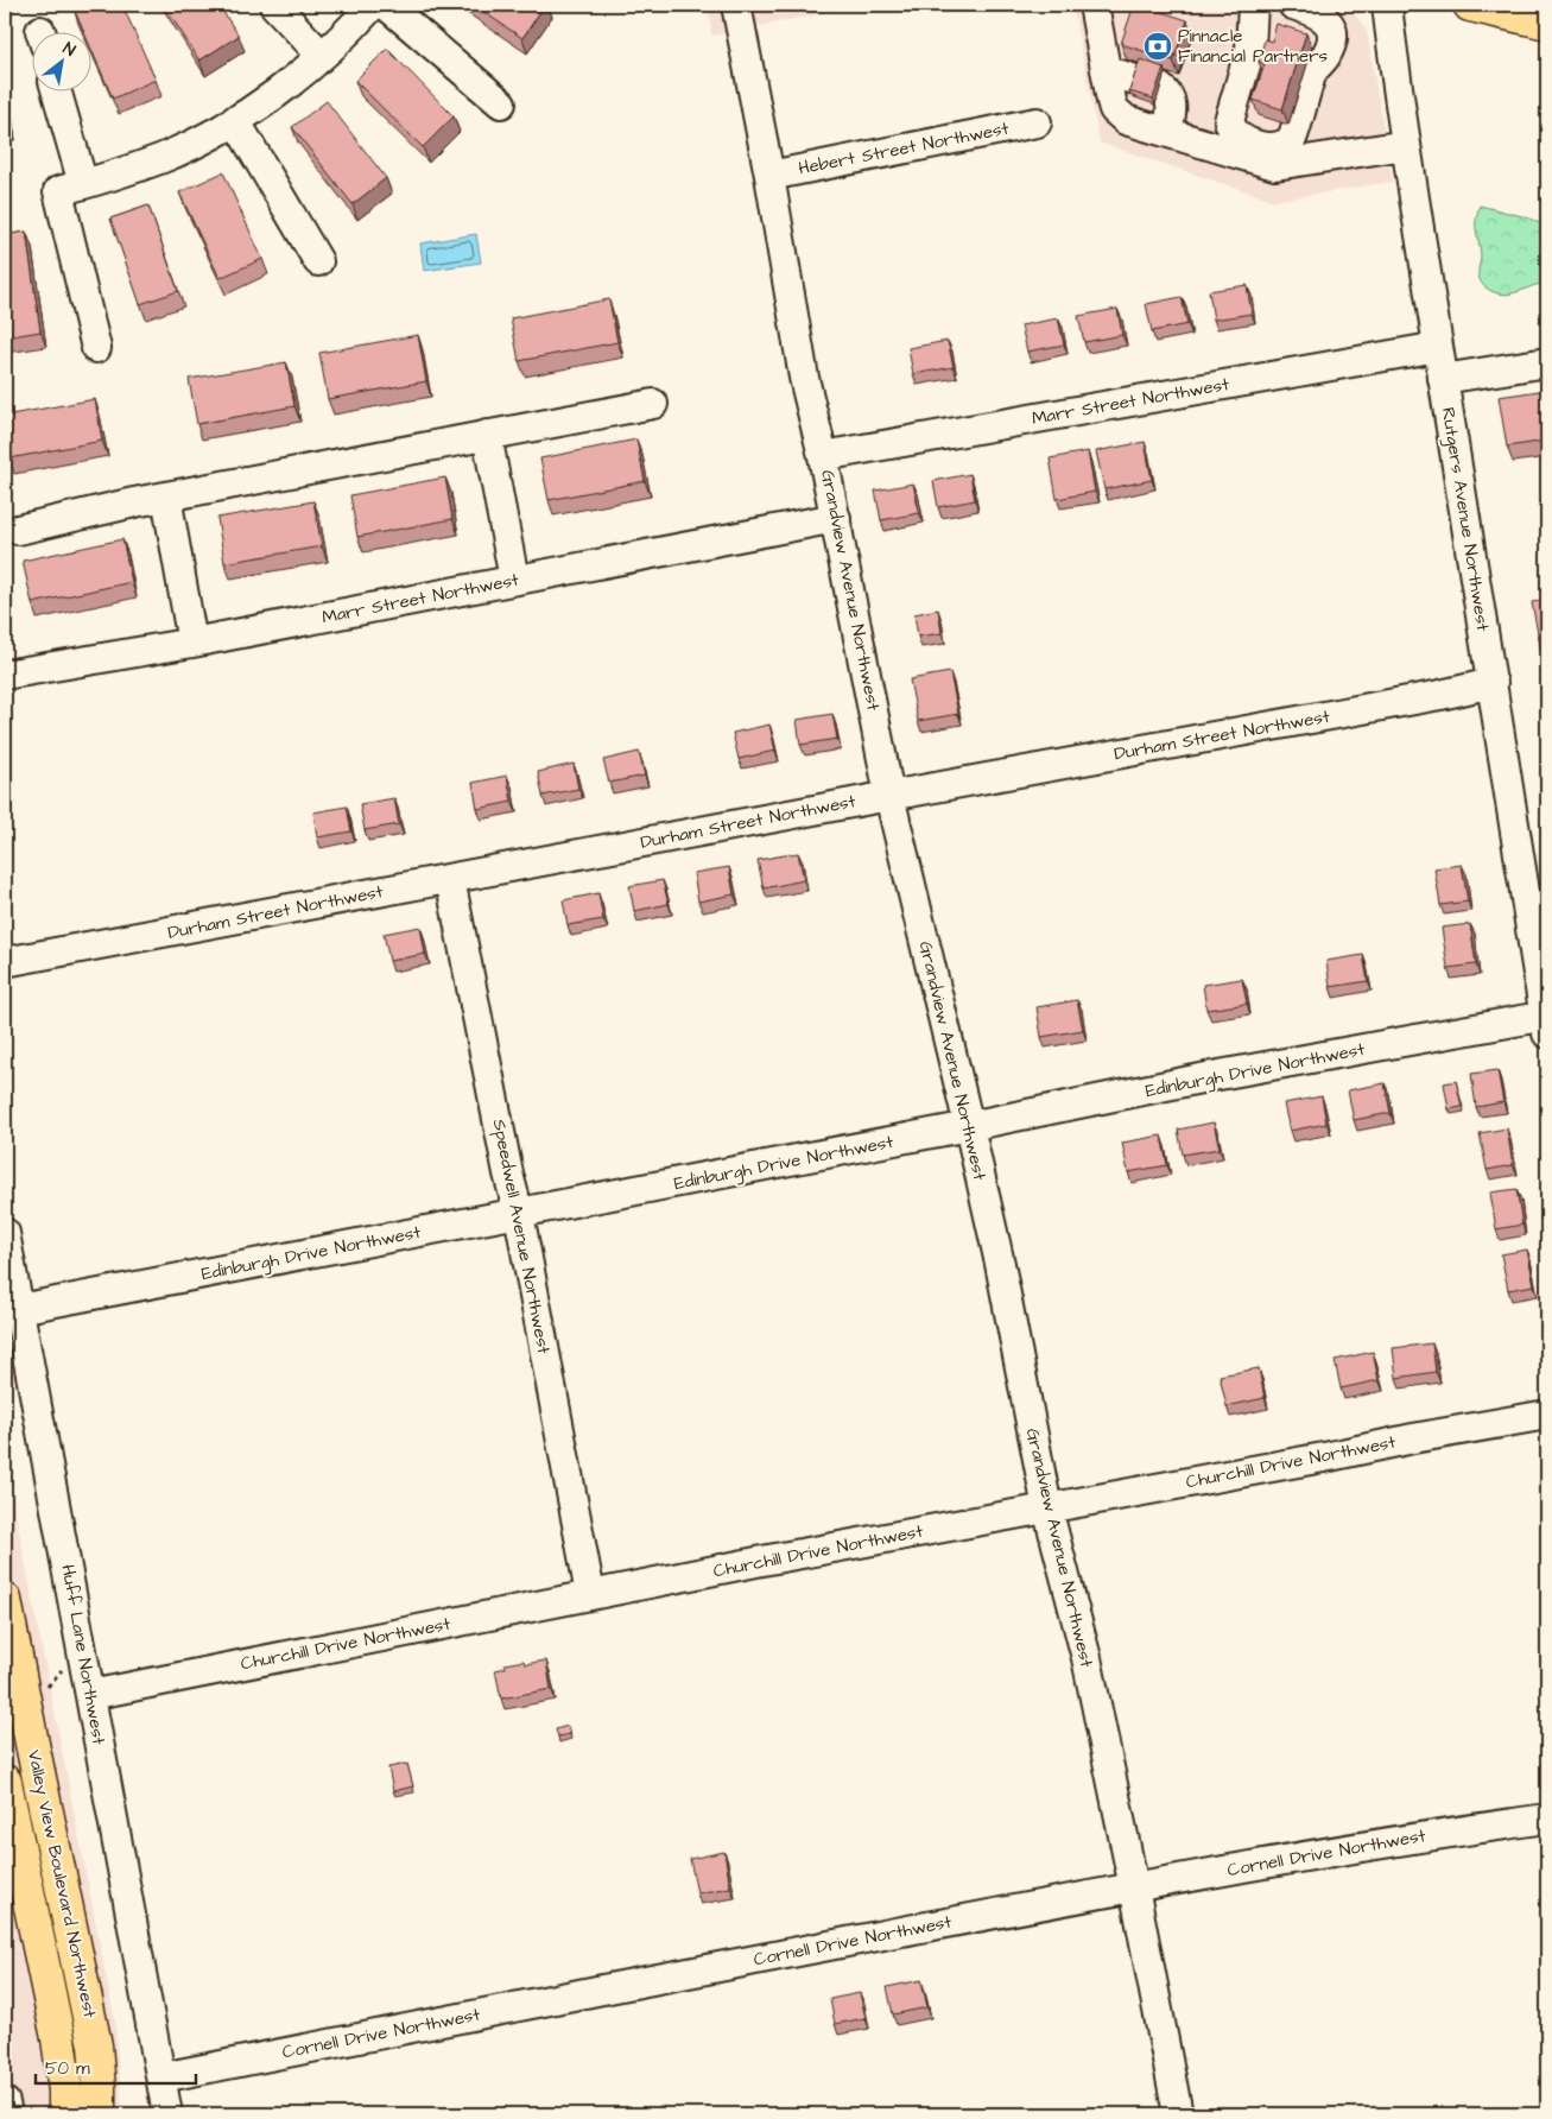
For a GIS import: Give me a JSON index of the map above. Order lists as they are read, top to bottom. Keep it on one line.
{"streets":{"main road":["Valley View Boulevard Northwest"],"street":["Hebert Street Northwest","Marr Street Northwest","Rutgers Avenue Northwest","Grandview Avenue Northwest","Durham Street Northwest","Edinburgh Drive Northwest","Speedwell Avenue Northwest","Churchill Drive Northwest","Huff Lane Northwest","Cornell Drive Northwest"]},"crossings":[["Hebert Street Northwest","Grandview Avenue Northwest"],["Marr Street Northwest","Rutgers Avenue Northwest"],["Marr Street Northwest","Grandview Avenue Northwest"],["Rutgers Avenue Northwest","Durham Street Northwest"],["Rutgers Avenue Northwest","Edinburgh Drive Northwest"],["Grandview Avenue Northwest","Durham Street Northwest"],["Grandview Avenue Northwest","Edinburgh Drive Northwest"],["Grandview Avenue Northwest","Churchill Drive Northwest"],["Grandview Avenue Northwest","Cornell Drive Northwest"],["Durham Street Northwest","Speedwell Avenue Northwest"],["Edinburgh Drive Northwest","Speedwell Avenue Northwest"],["Edinburgh Drive Northwest","Huff Lane Northwest"],["Speedwell Avenue Northwest","Churchill Drive Northwest"],["Churchill Drive Northwest","Huff Lane Northwest"],["Huff Lane Northwest","Cornell Drive Northwest"]],"places":{"bank":["Pinnacle Financial Partners"]},"scale_bar":"50 m","north":"top right"}
